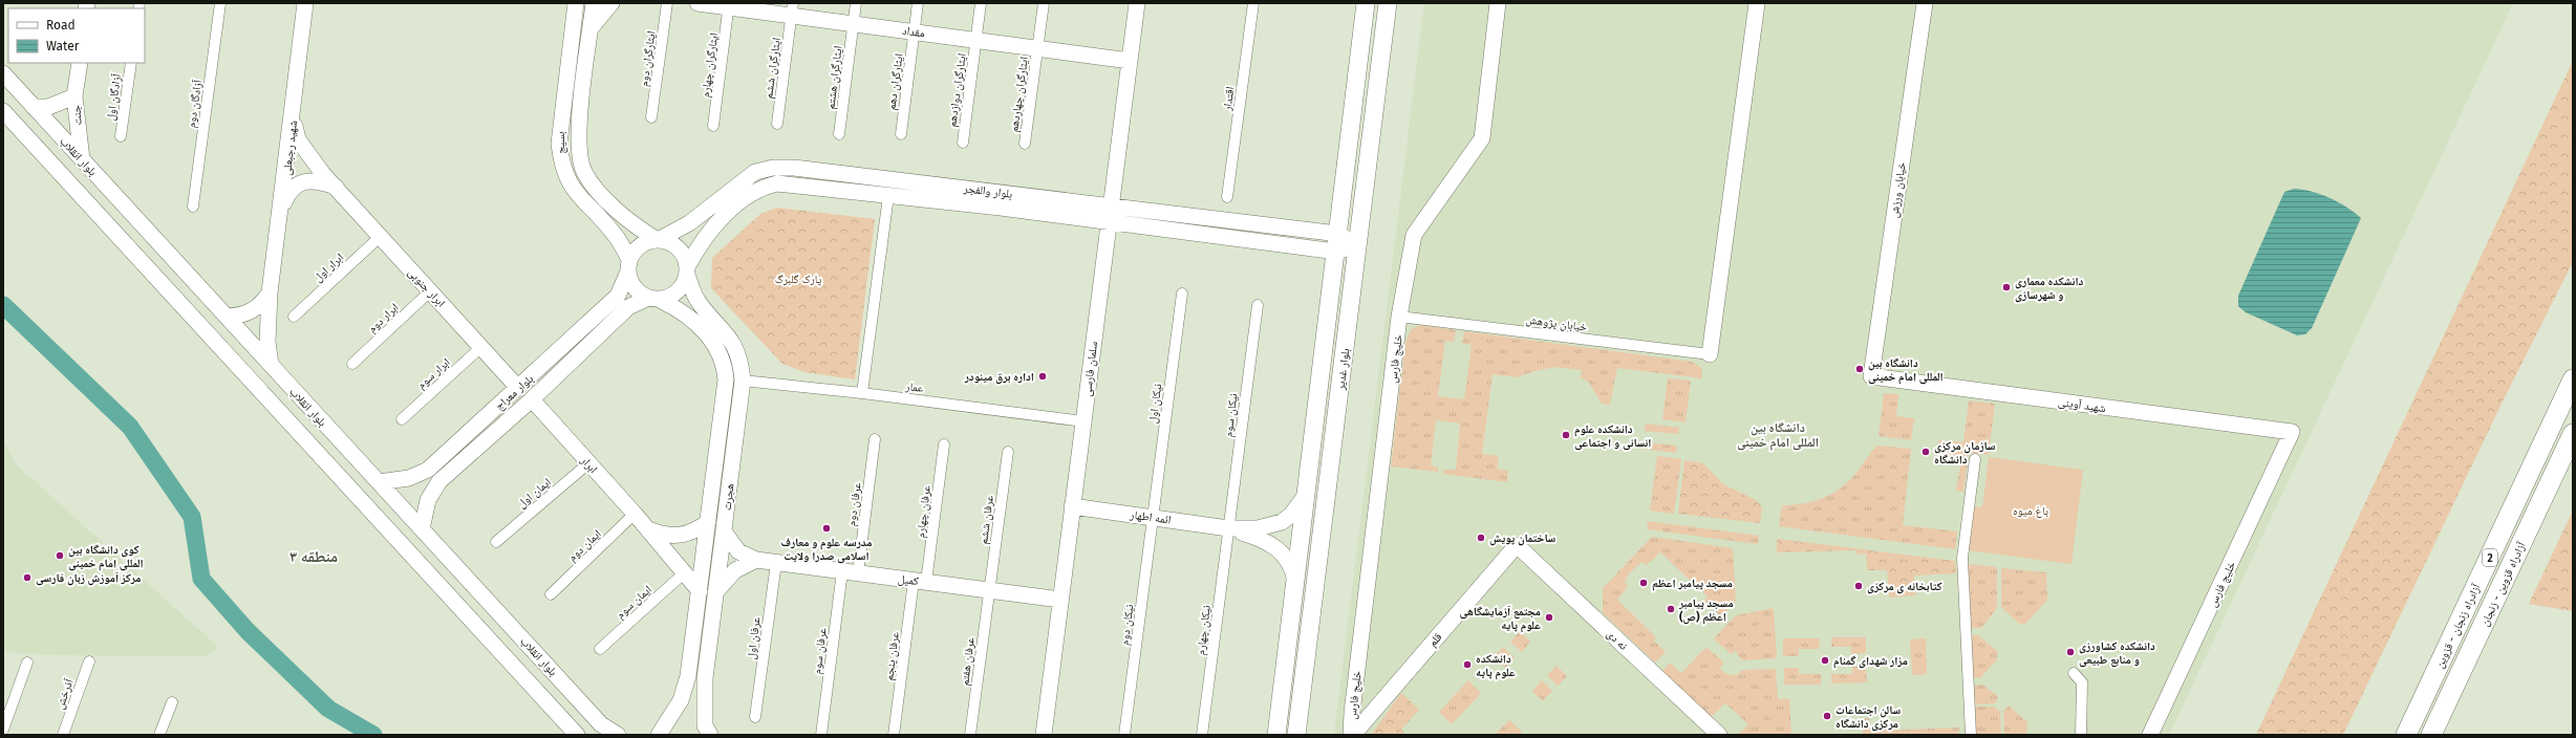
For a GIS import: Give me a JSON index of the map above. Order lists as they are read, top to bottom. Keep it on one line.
{"streets":{"highway":["2","آزادراه قزوین - زنجان","آزادراه زنجان - قزوین"],"main road":["بلوار غدیر"],"street":["مقداد","ایثارگران دوم","ایثارگران چهارم","ایثارگران ششم","ایثارگران هشتم","ایثارگران دهم","ایثارگران دوازدهم","ایثارگران چهاردهم","آزادگان اول","اقتدار","آزادگان دوم","جنت","بسیج","شهید رجبعلی","بلوار انقلاب","خیابان ورزش","بلوار والفجر","ابرار اول","ابرار جنوبی","ابرار دوم","خیابان پژوهش","خلیج فارس","سلمان فارسی","ابرار سوم","عمار","بلوار معراج","نیکان اول","شهید آوینی","نیکان سوم","ابرار","ایمان اول","هجرت","عرفان دوم","عرفان چهارم","ائمه اطهار","عرفان ششم","ایمان دوم","کمیل","ایمان سوم","نیکان دوم","نیکان چهارم","عرفان اول","قلم","نه دی","عرفان سوم","عرفان پنجم","عرفان هفتم","آذرخش"]},"crossings":[["مقداد","ایثارگران چهارم"],["مقداد","ایثارگران ششم"],["مقداد","ایثارگران هشتم"],["مقداد","ایثارگران دهم"],["مقداد","ایثارگران دوازدهم"],["مقداد","ایثارگران چهاردهم"],["مقداد","سلمان فارسی"],["جنت","بلوار انقلاب"],["بسیج","بلوار والفجر"],["بسیج","بلوار معراج"],["بسیج","هجرت"],["شهید رجبعلی","بلوار انقلاب"],["شهید رجبعلی","ابرار جنوبی"],["بلوار انقلاب","بلوار معراج"],["خیابان ورزش","شهید آوینی"],["بلوار والفجر","سلمان فارسی"],["بلوار والفجر","بلوار غدیر"],["بلوار والفجر","بلوار معراج"],["بلوار والفجر","هجرت"],["ابرار اول","ابرار جنوبی"],["ابرار جنوبی","ابرار دوم"],["ابرار جنوبی","ابرار سوم"],["ابرار جنوبی","بلوار معراج"],["خیابان پژوهش","خلیج فارس"],["خلیج فارس","شهید آوینی"],["خلیج فارس","قلم"],["سلمان فارسی","عمار"],["سلمان فارسی","ائمه اطهار"],["سلمان فارسی","کمیل"],["بلوار غدیر","ائمه اطهار"],["عمار","هجرت"],["بلوار معراج","ابرار"],["بلوار معراج","هجرت"],["نیکان اول","ائمه اطهار"],["نیکان اول","نیکان دوم"],["نیکان سوم","ائمه اطهار"],["نیکان سوم","نیکان چهارم"],["ابرار","ایمان اول"],["ابرار","هجرت"],["ابرار","ایمان دوم"],["ابرار","ایمان سوم"],["هجرت","کمیل"],["عرفان دوم","کمیل"],["عرفان دوم","عرفان سوم"],["عرفان چهارم","کمیل"],["عرفان چهارم","عرفان پنجم"],["ائمه اطهار","نیکان دوم"],["ائمه اطهار","نیکان چهارم"],["عرفان ششم","کمیل"],["عرفان ششم","عرفان هفتم"],["کمیل","عرفان اول"],["کمیل","عرفان سوم"],["کمیل","عرفان پنجم"],["کمیل","عرفان هفتم"],["قلم","نه دی"]],"districts":["دانشگاه بین المللی امام خمینی","منطقه ۳"],"parks":["پارک گلبرگ","باغ میوه"],"places":["دانشکده معماری و شهرسازی","دانشگاه بین المللی امام خمینی","اداره برق مینودر","دانشکده علوم انسانی و اجتماعی","سازمان مرکزی دانشگاه","مدرسه علوم و معارف اسلامی صدرا ولایت","ساختمان پویش","کوی دانشگاه بین المللی امام خمینی","مرکز آموزش زبان فارسی","مسجد پیامبر اعظم","کتابخانه ی مرکزی","مسجد پیامبر اعظم (ص)","مجتمع آزمایشگاهی علوم پایه","دانشکده کشاورزی و منابع طبیعی","مزار شهدای گمنام","دانشکده علوم پایه","سالن اجتماعات مرکزی دانشگاه"],"legend":["Road","Water"]}
